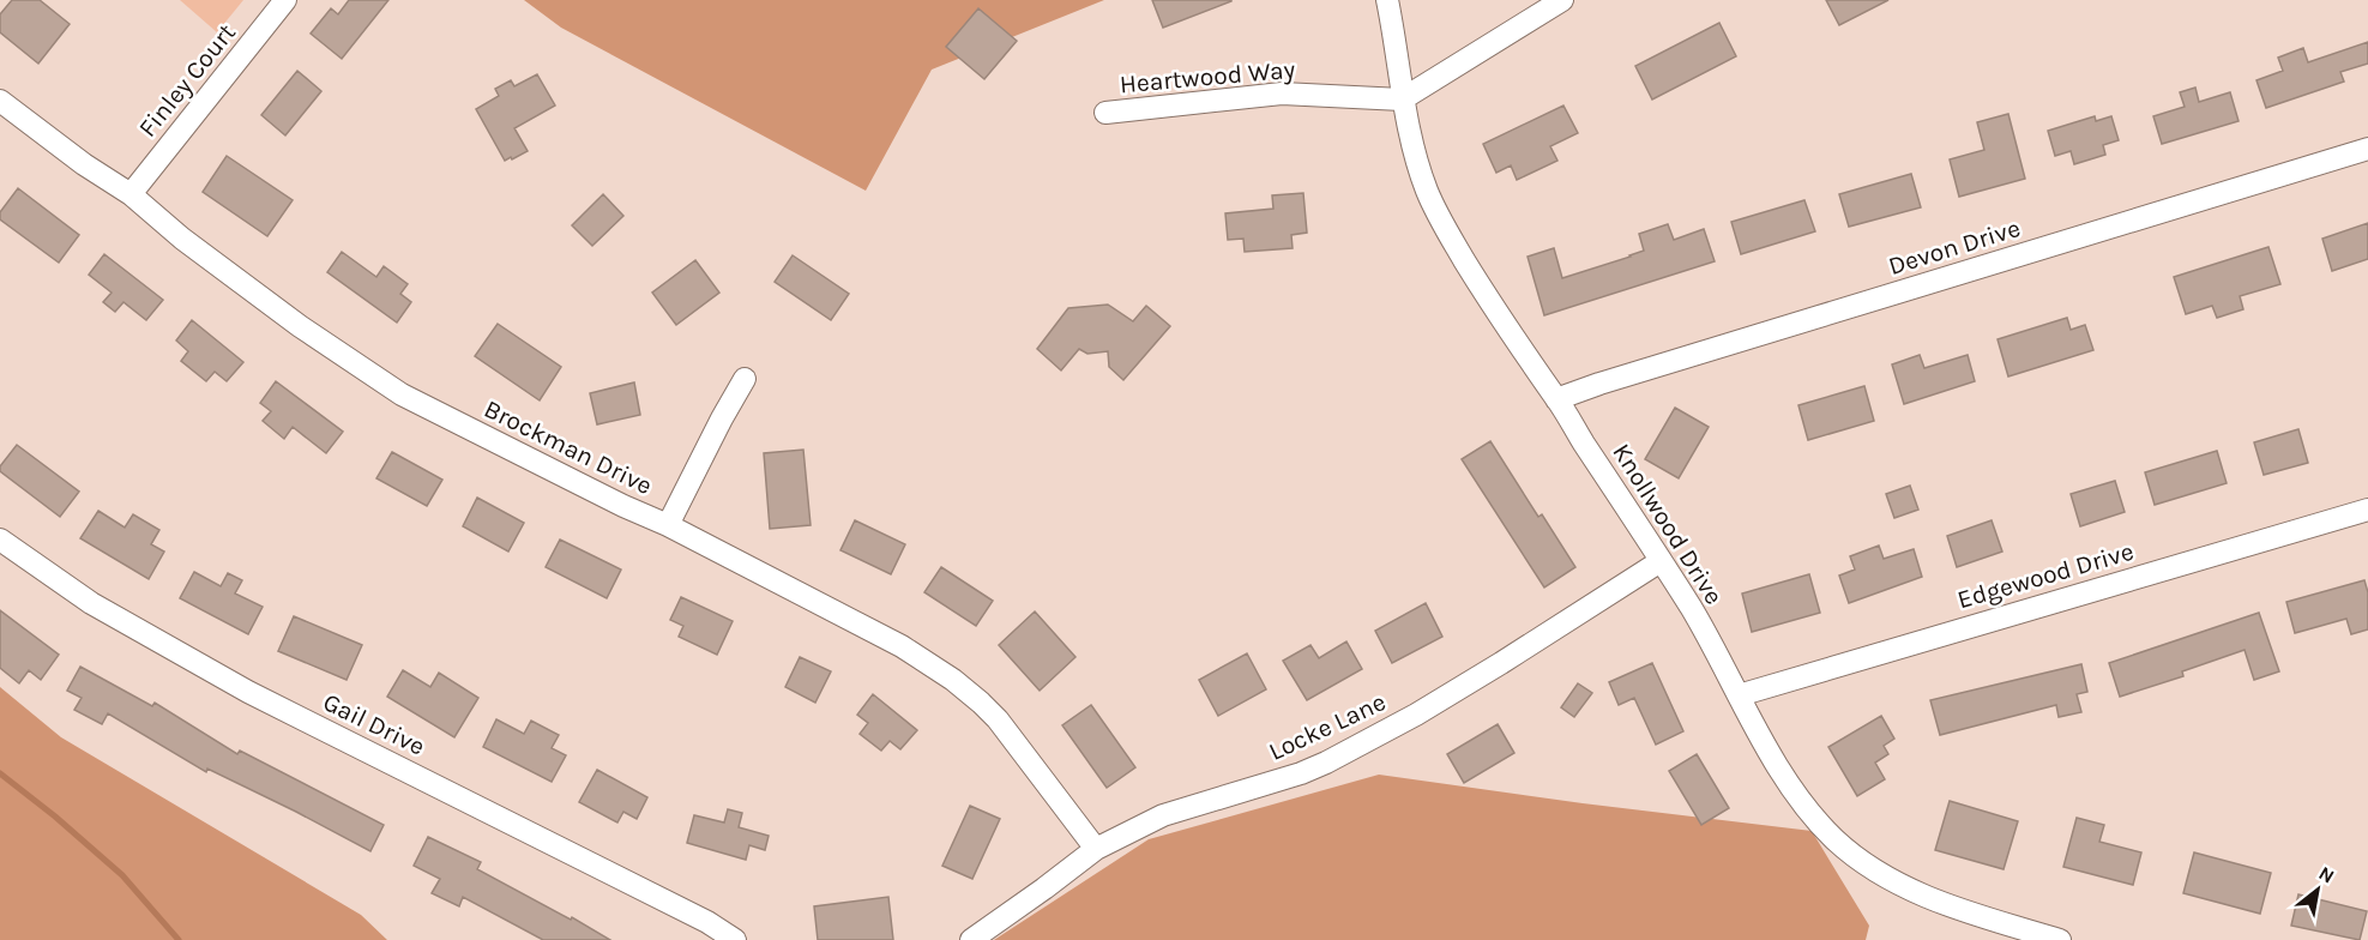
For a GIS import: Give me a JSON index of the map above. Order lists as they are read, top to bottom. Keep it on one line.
{"streets":{"street":["Heartwood Way","Finley Court","Devon Drive","Brockman Drive","Knollwood Drive","Edgewood Drive","Gail Drive","Locke Lane"]},"crossings":[["Heartwood Way","Knollwood Drive"],["Finley Court","Brockman Drive"],["Devon Drive","Knollwood Drive"],["Brockman Drive","Locke Lane"],["Knollwood Drive","Edgewood Drive"],["Knollwood Drive","Locke Lane"]],"north":"top right"}
